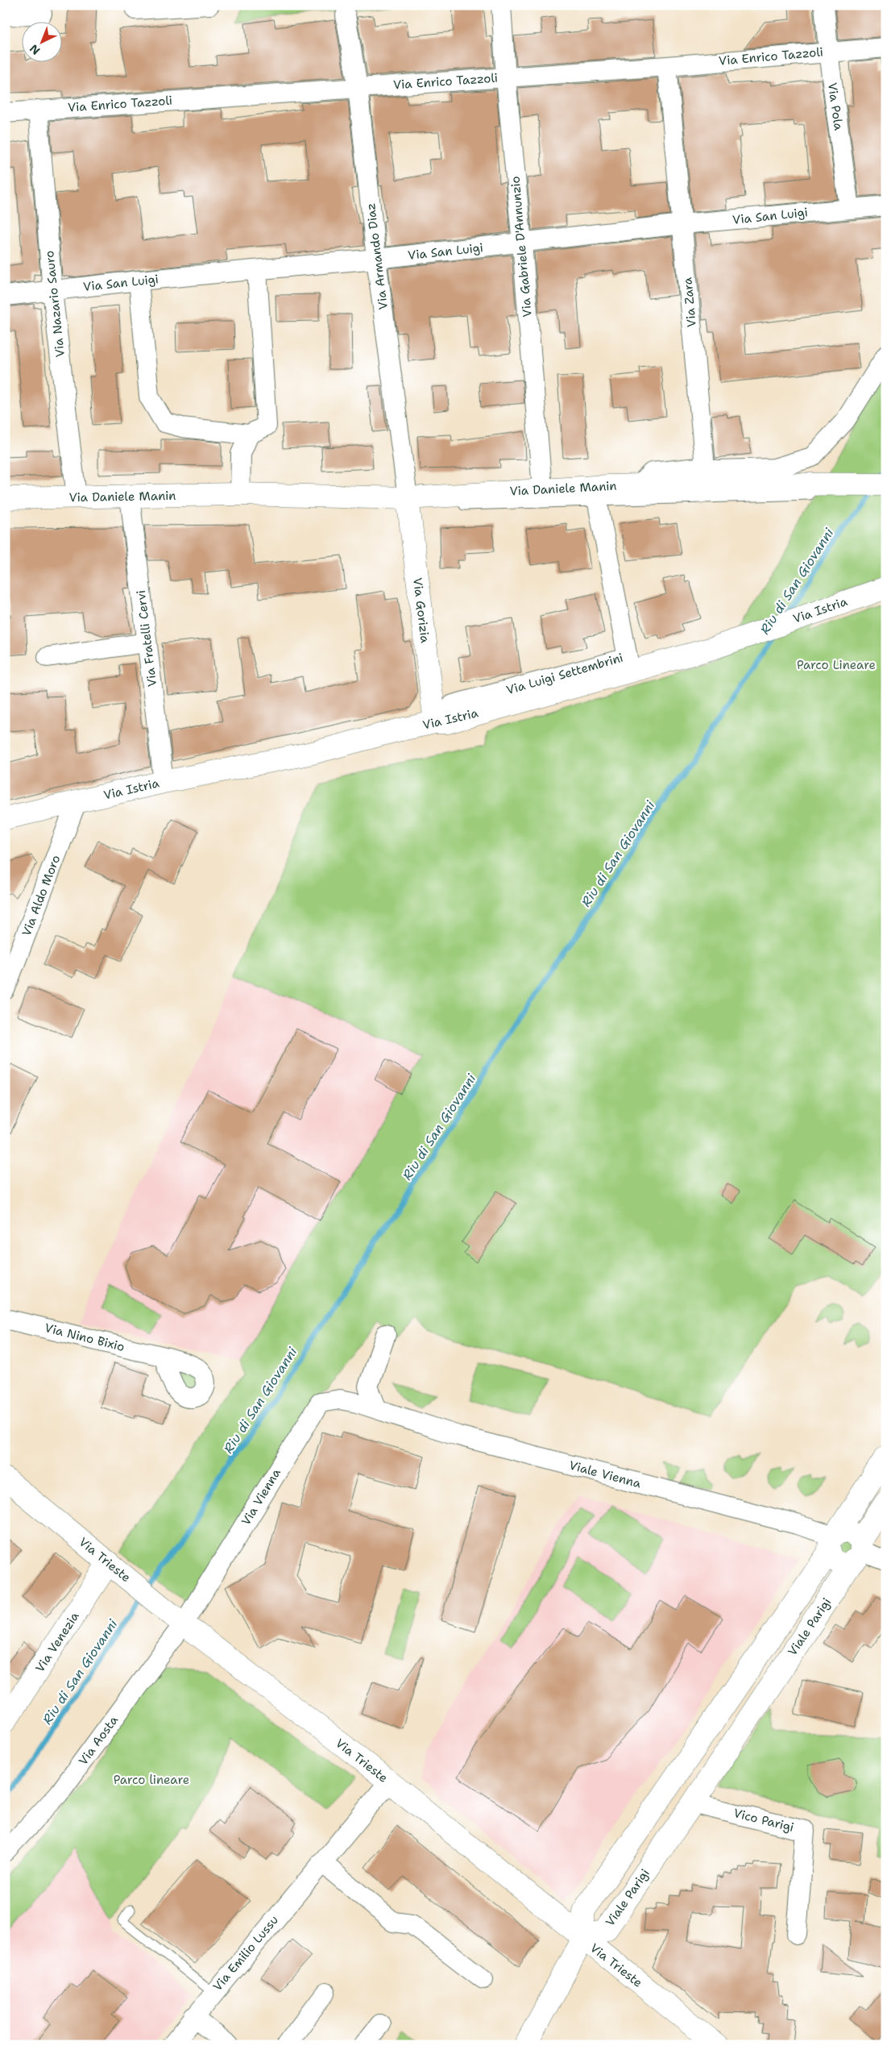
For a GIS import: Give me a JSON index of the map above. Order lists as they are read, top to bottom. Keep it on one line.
{"streets":{"street":["Via Enrico Tazzoli","Via Pola","Via San Luigi","Via Gabriele D'Annunzio","Via Armando Diaz","Via Zara","Via Nazario Sauro","Via Daniele Manin","Via Gorizia","Via Istria","Via Fratelli Cervi","Via Luigi Settembrini","Via Aldo Moro","Via Nino Bixio","Viale Vienna","Via Vienna","Via Trieste","Viale Parigi","Via Venezia","Via Aosta","Vico Parigi","Via Emilio Lussu"]},"crossings":[["Via Enrico Tazzoli","Via Pola"],["Via Enrico Tazzoli","Via Gabriele D'Annunzio"],["Via Enrico Tazzoli","Via Armando Diaz"],["Via Enrico Tazzoli","Via Zara"],["Via Enrico Tazzoli","Via Nazario Sauro"],["Via Pola","Via San Luigi"],["Via San Luigi","Via Gabriele D'Annunzio"],["Via San Luigi","Via Armando Diaz"],["Via San Luigi","Via Zara"],["Via San Luigi","Via Nazario Sauro"],["Via Gabriele D'Annunzio","Via Daniele Manin"],["Via Armando Diaz","Via Daniele Manin"],["Via Armando Diaz","Via Gorizia"],["Via Nazario Sauro","Via Daniele Manin"],["Via Daniele Manin","Via Gorizia"],["Via Daniele Manin","Via Fratelli Cervi"],["Via Daniele Manin","Via Luigi Settembrini"],["Via Gorizia","Via Istria"],["Via Gorizia","Via Luigi Settembrini"],["Via Istria","Via Fratelli Cervi"],["Via Istria","Via Luigi Settembrini"],["Via Istria","Via Aldo Moro"],["Viale Vienna","Via Vienna"],["Via Vienna","Via Trieste"],["Via Vienna","Via Aosta"],["Via Trieste","Viale Parigi"],["Via Trieste","Via Venezia"],["Via Trieste","Via Aosta"],["Via Trieste","Via Emilio Lussu"],["Viale Parigi","Vico Parigi"]],"water":["Riu di San Giovanni"],"parks":["Parco Lineare","Parco lineare"],"north":"bottom left"}
